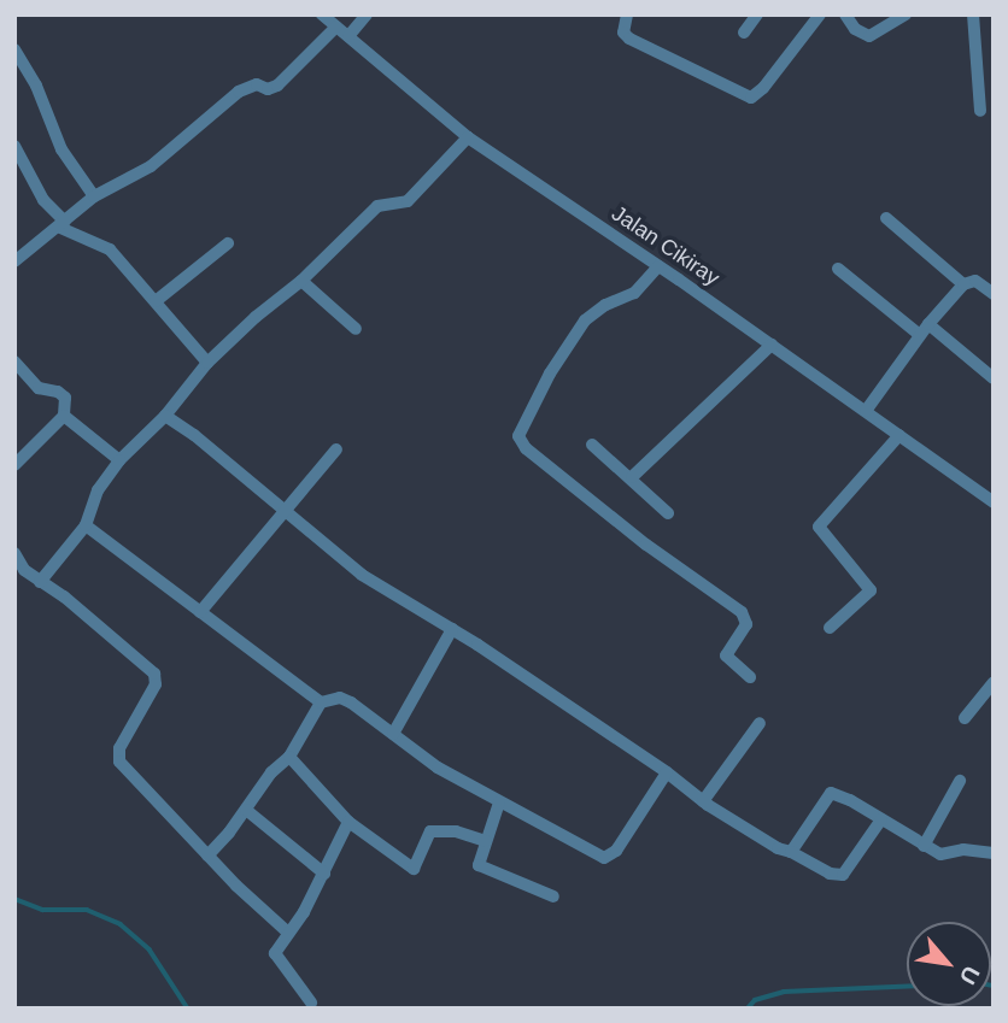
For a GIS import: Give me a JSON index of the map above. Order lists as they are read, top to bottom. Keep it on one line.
{"streets":{"street":["Jalan Cikiray"]},"north":"bottom right"}
